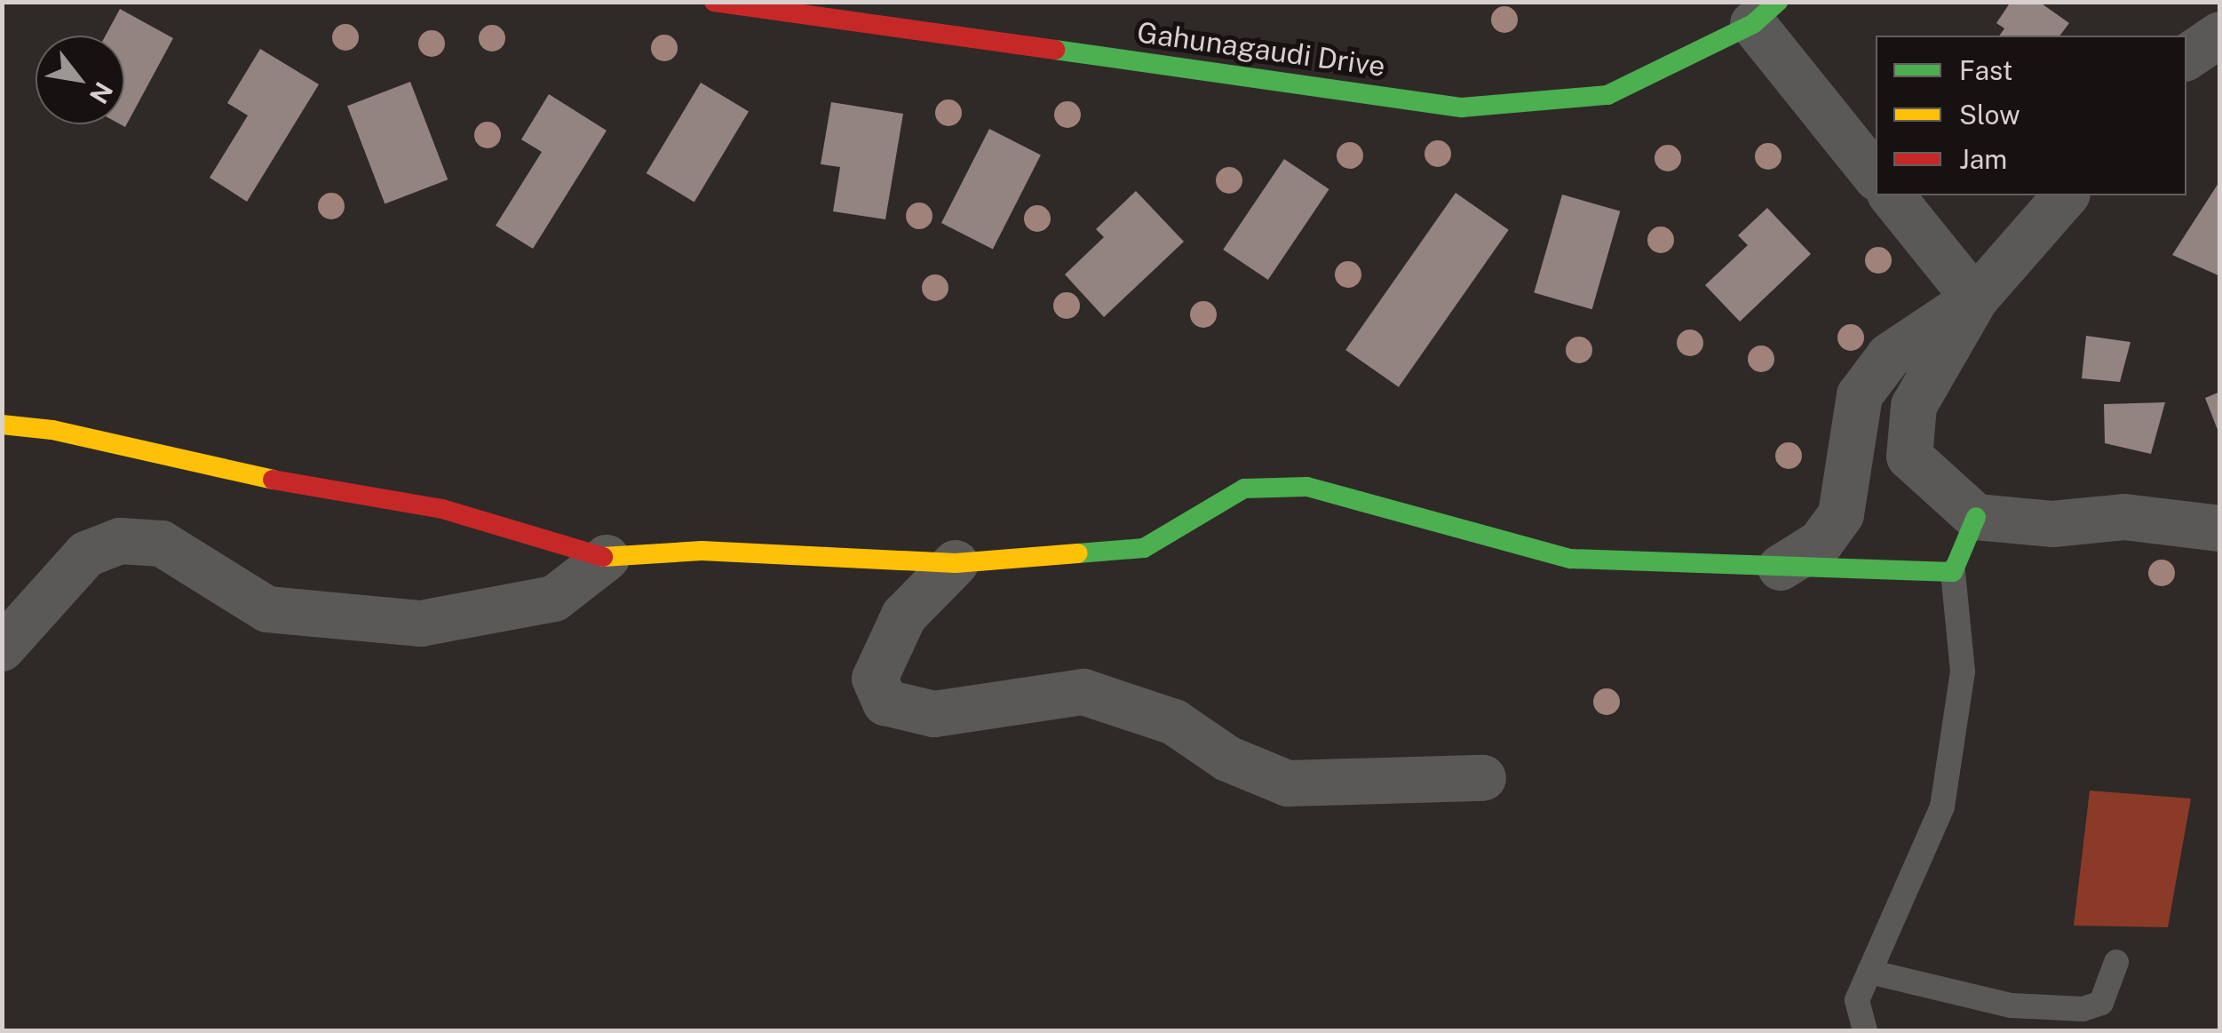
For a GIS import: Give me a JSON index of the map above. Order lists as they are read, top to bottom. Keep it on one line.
{"streets":{"street":["Gahunagaudi Drive"]},"legend":["Fast","Slow","Jam"],"north":"bottom right"}
